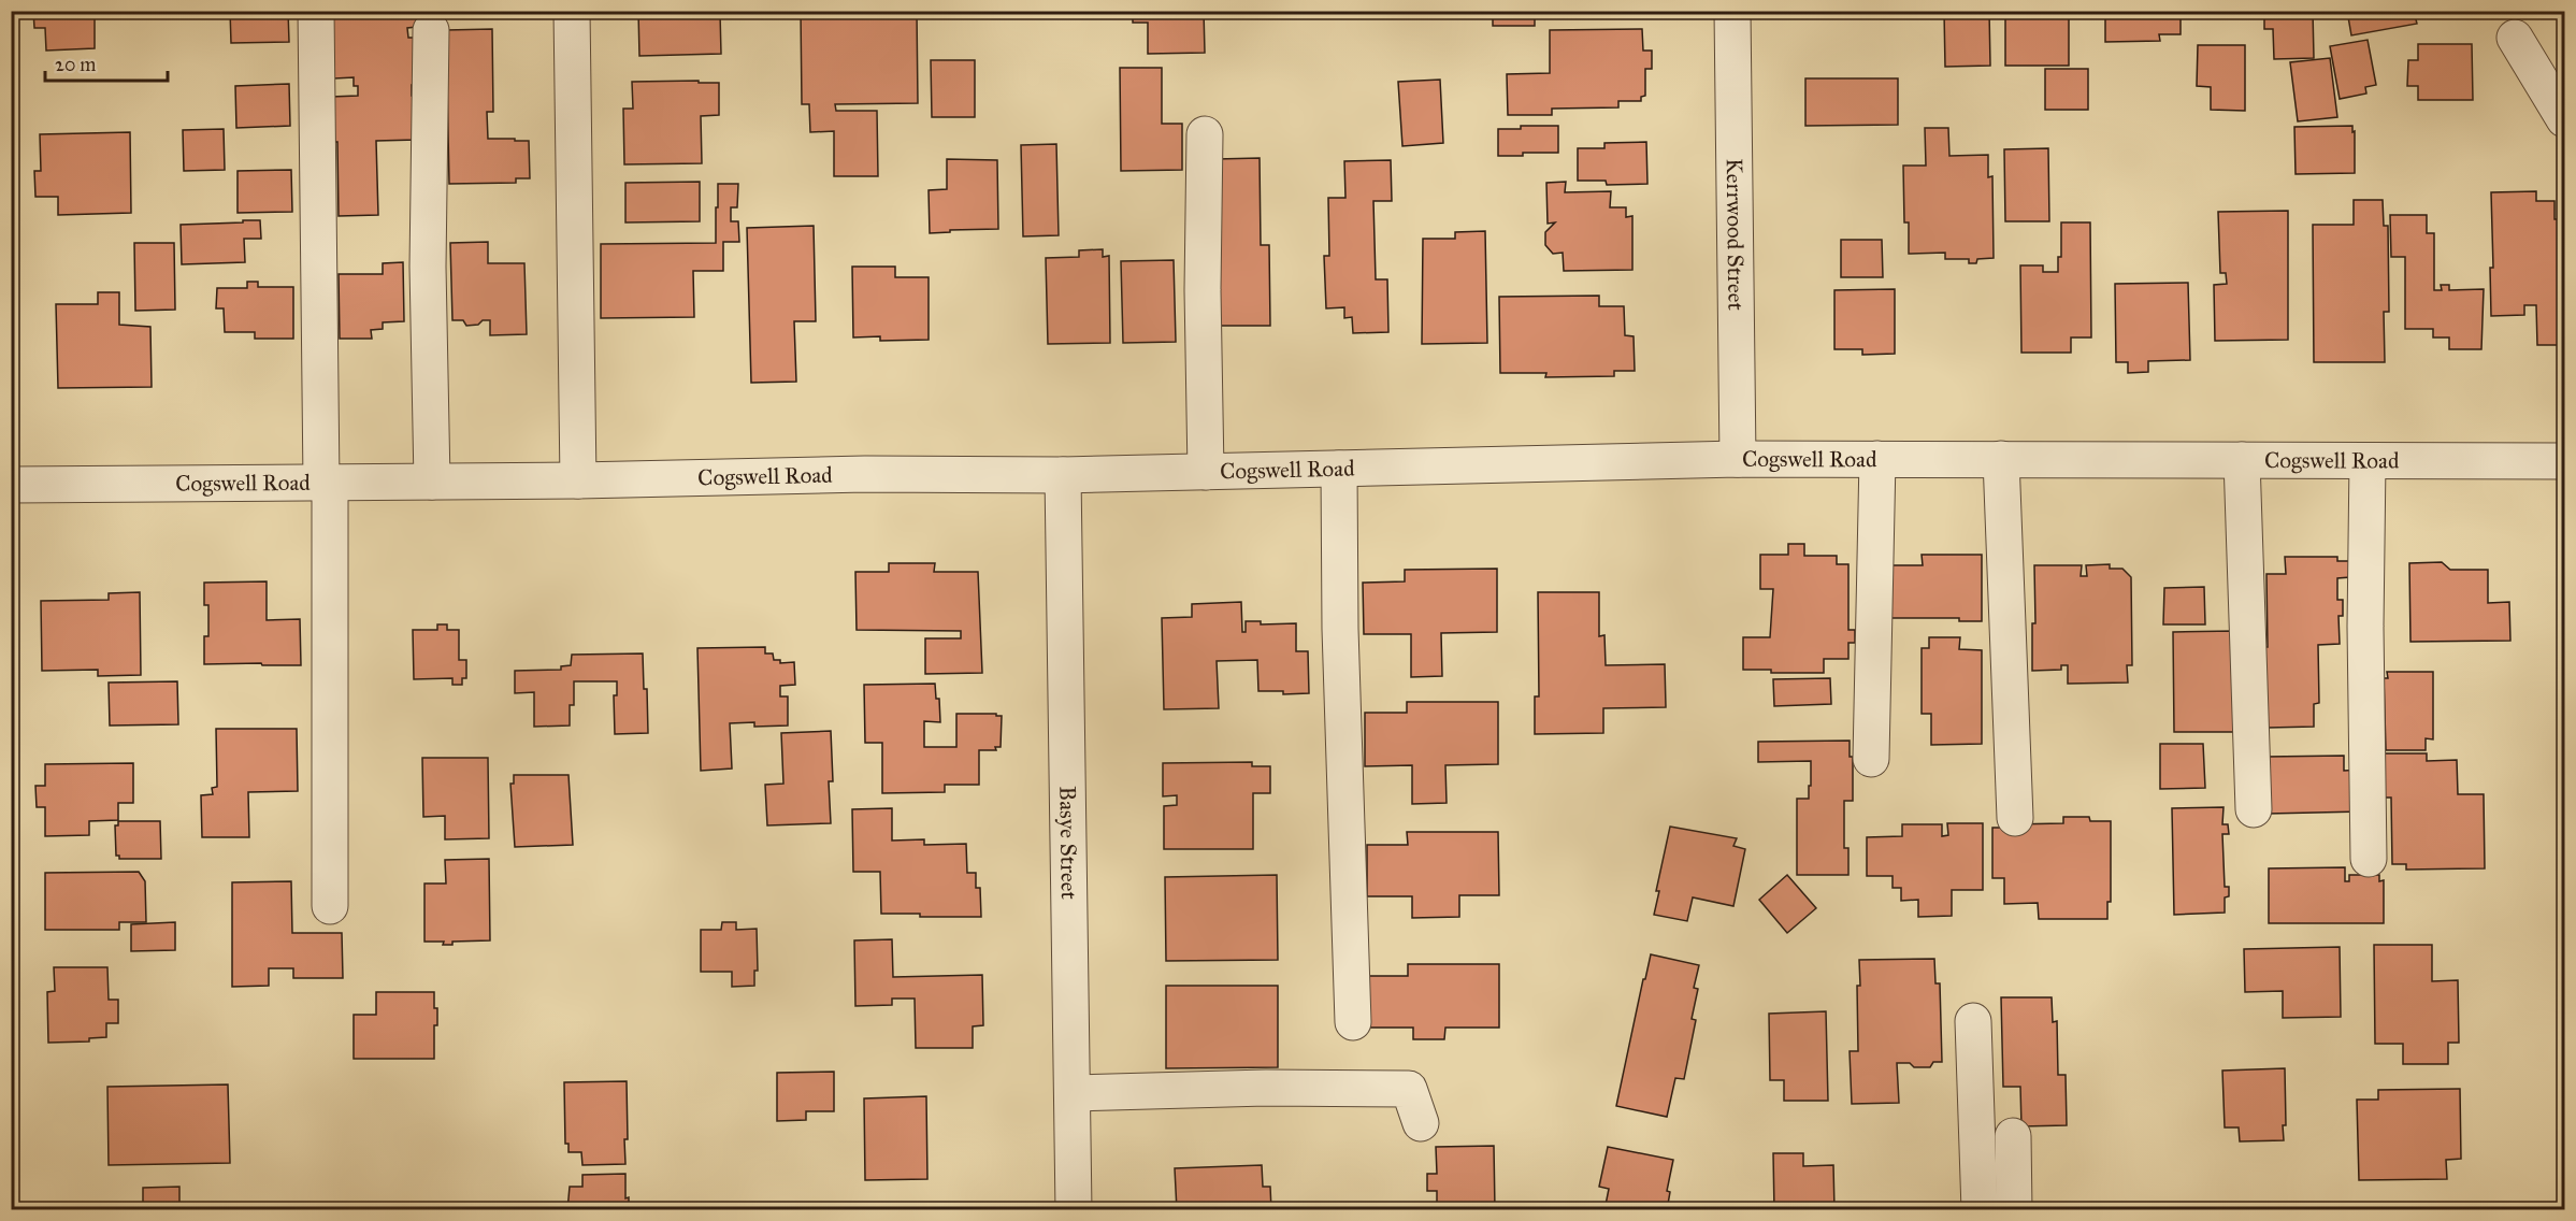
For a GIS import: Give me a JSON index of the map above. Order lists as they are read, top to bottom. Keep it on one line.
{"streets":{"street":["Kerrwood Street","Cogswell Road","Basye Street"]},"crossings":[["Kerrwood Street","Cogswell Road"],["Cogswell Road","Basye Street"]],"scale_bar":"20 m"}
